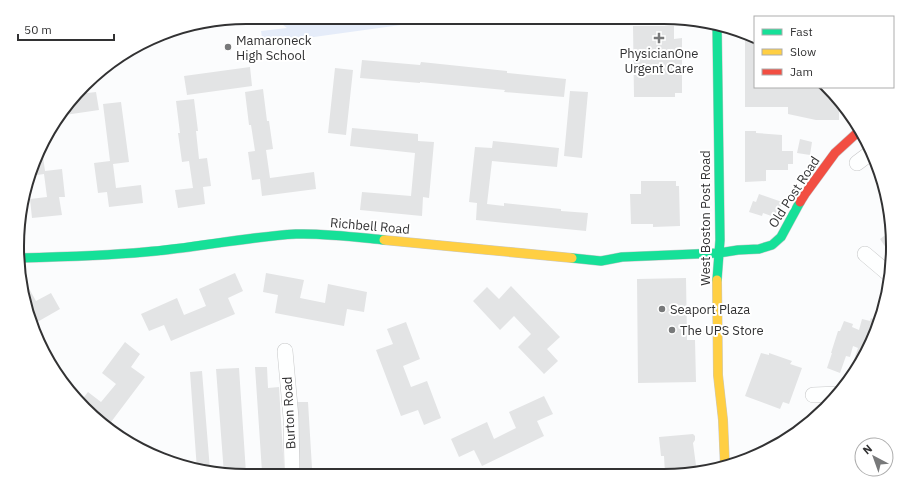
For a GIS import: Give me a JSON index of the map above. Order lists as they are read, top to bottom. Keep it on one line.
{"streets":{"street":["Old Post Road","West Boston Post Road","Richbell Road","Burton Road"]},"crossings":[["Old Post Road","West Boston Post Road"],["Old Post Road","Richbell Road"],["West Boston Post Road","Richbell Road"]],"places":{"health":["PhysicianOne Urgent Care"],"other":["Mamaroneck High School","Seaport Plaza","The UPS Store"]},"legend":["Fast","Slow","Jam"],"scale_bar":"50 m","north":"top left"}
